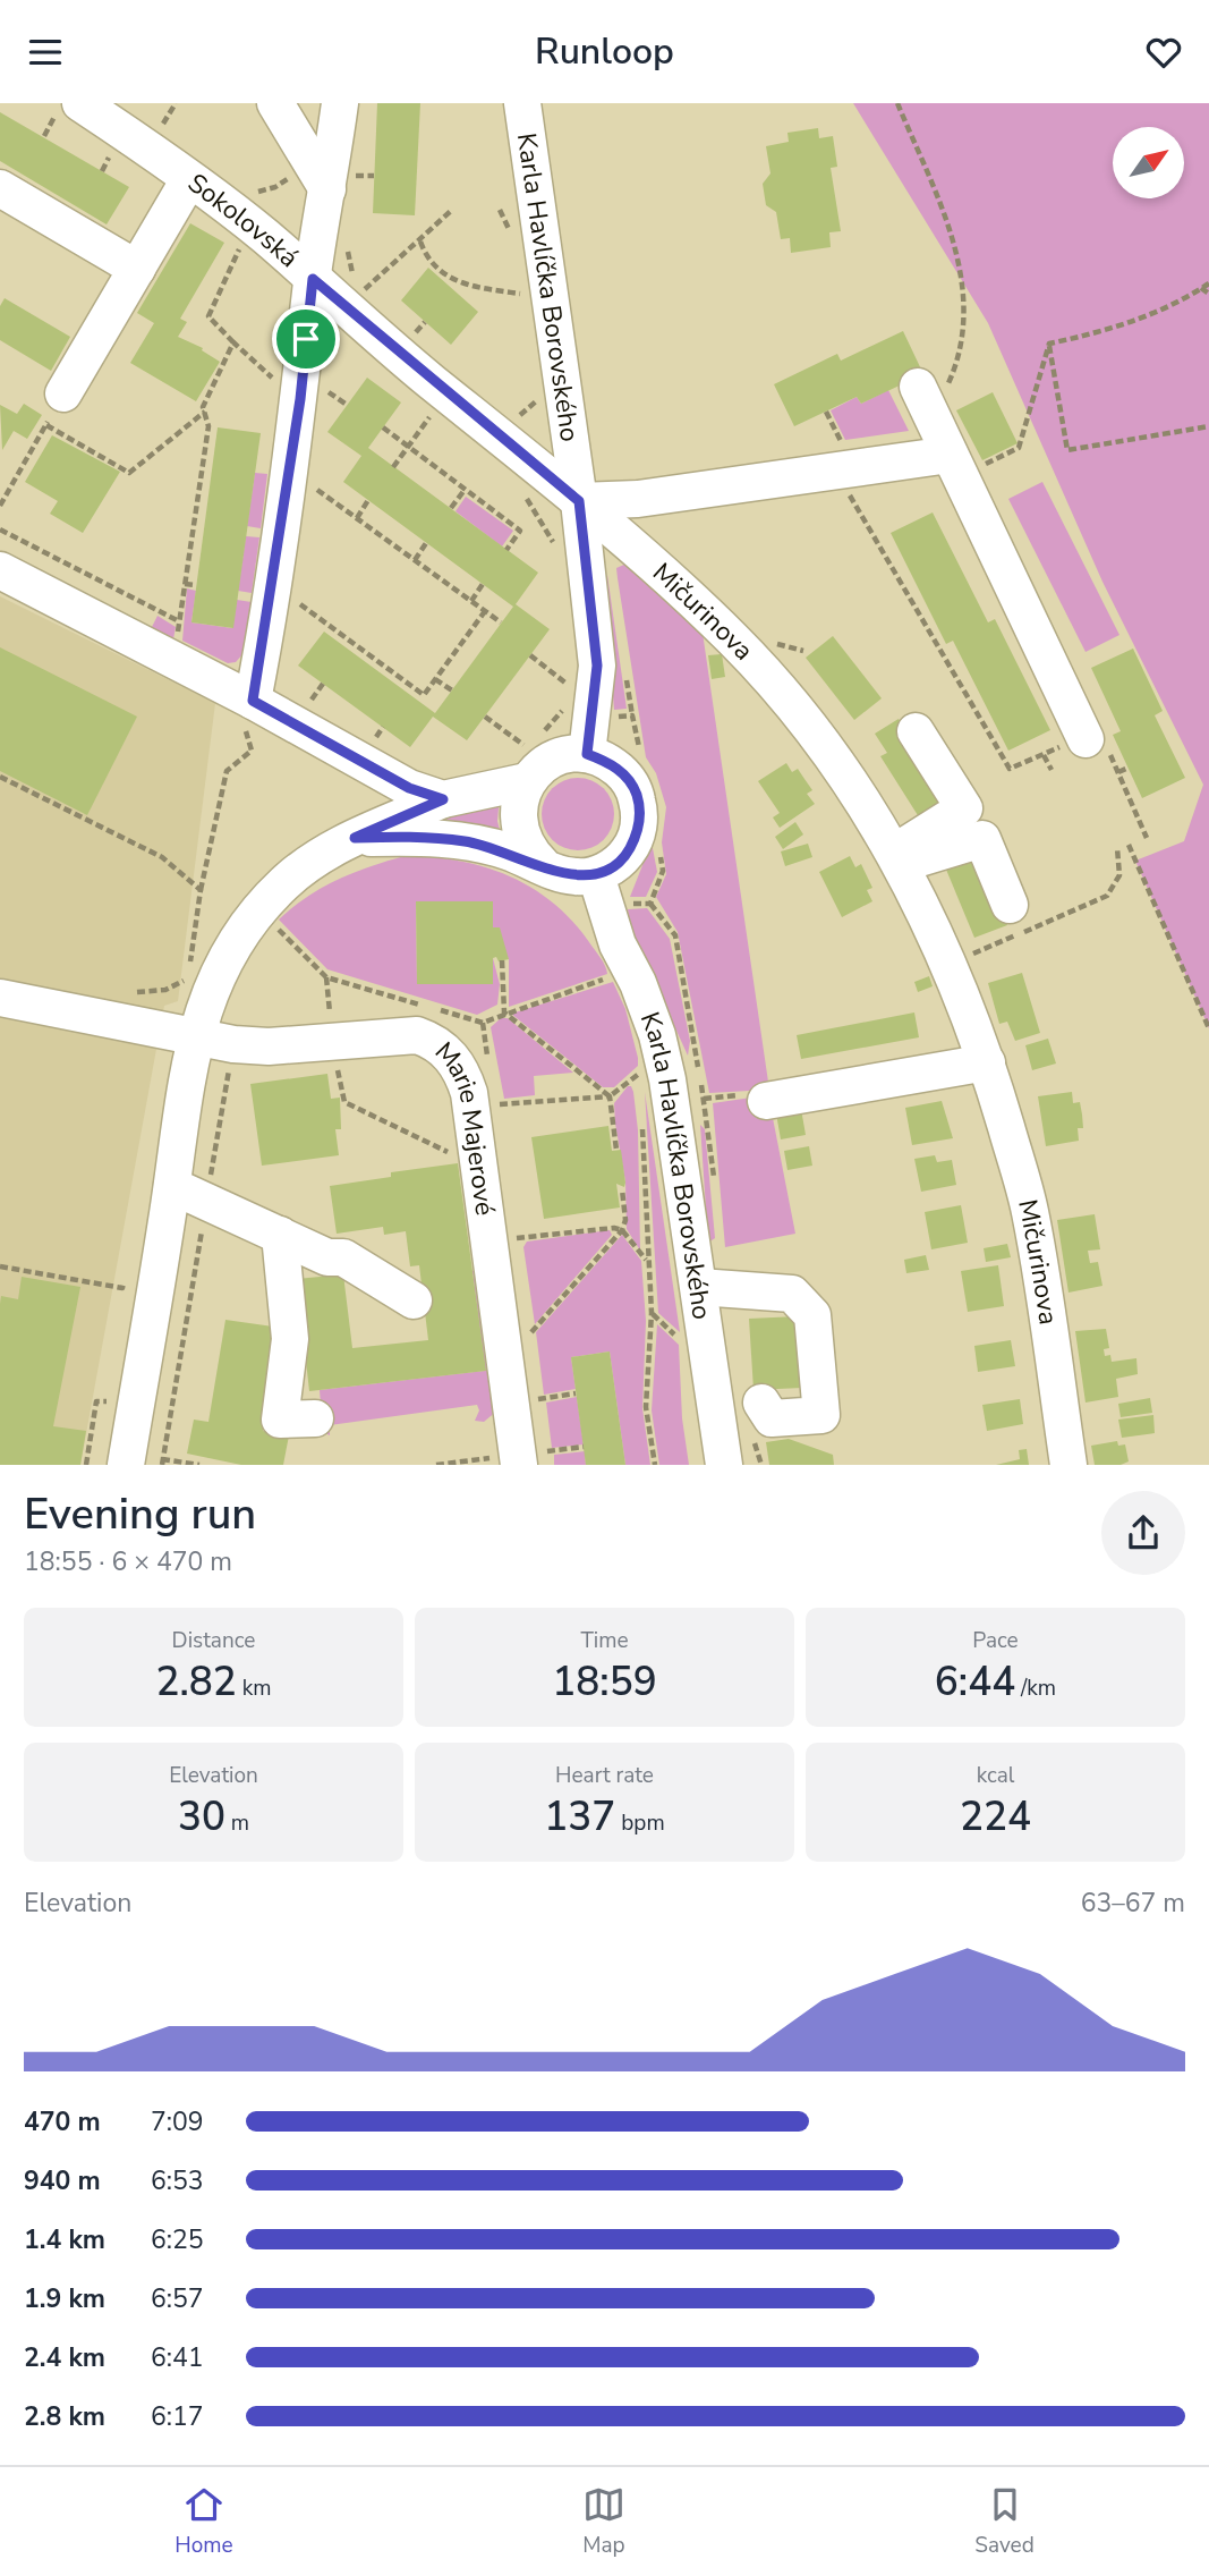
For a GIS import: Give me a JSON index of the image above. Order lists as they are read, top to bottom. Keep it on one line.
{"streets":{"street":["Sokolovská","Karla Havlíčka Borovského","Mičurinova","Marie Majerové"]},"crossings":[["Sokolovská","Karla Havlíčka Borovského"],["Sokolovská","Mičurinova"],["Karla Havlíčka Borovského","Mičurinova"]],"north":"top right","page":{"header":"Runloop","heading":["Evening run","18:55 · 6 × 470 m"],"stats":[["Distance","2.82 km"],["Time","18:59"],["Pace","6:44 /km"],["Elevation","30 m"],["Heart rate","137 bpm"],["kcal","224"]],"chart":["Elevation","63–67 m"],"list":[{"name":"470 m","note":"7:09"},{"name":"940 m","note":"6:53"},{"name":"1.4 km","note":"6:25"},{"name":"1.9 km","note":"6:57"},{"name":"2.4 km","note":"6:41"},{"name":"2.8 km","note":"6:17"}],"tabs":["Home","Map","Saved"]}}
